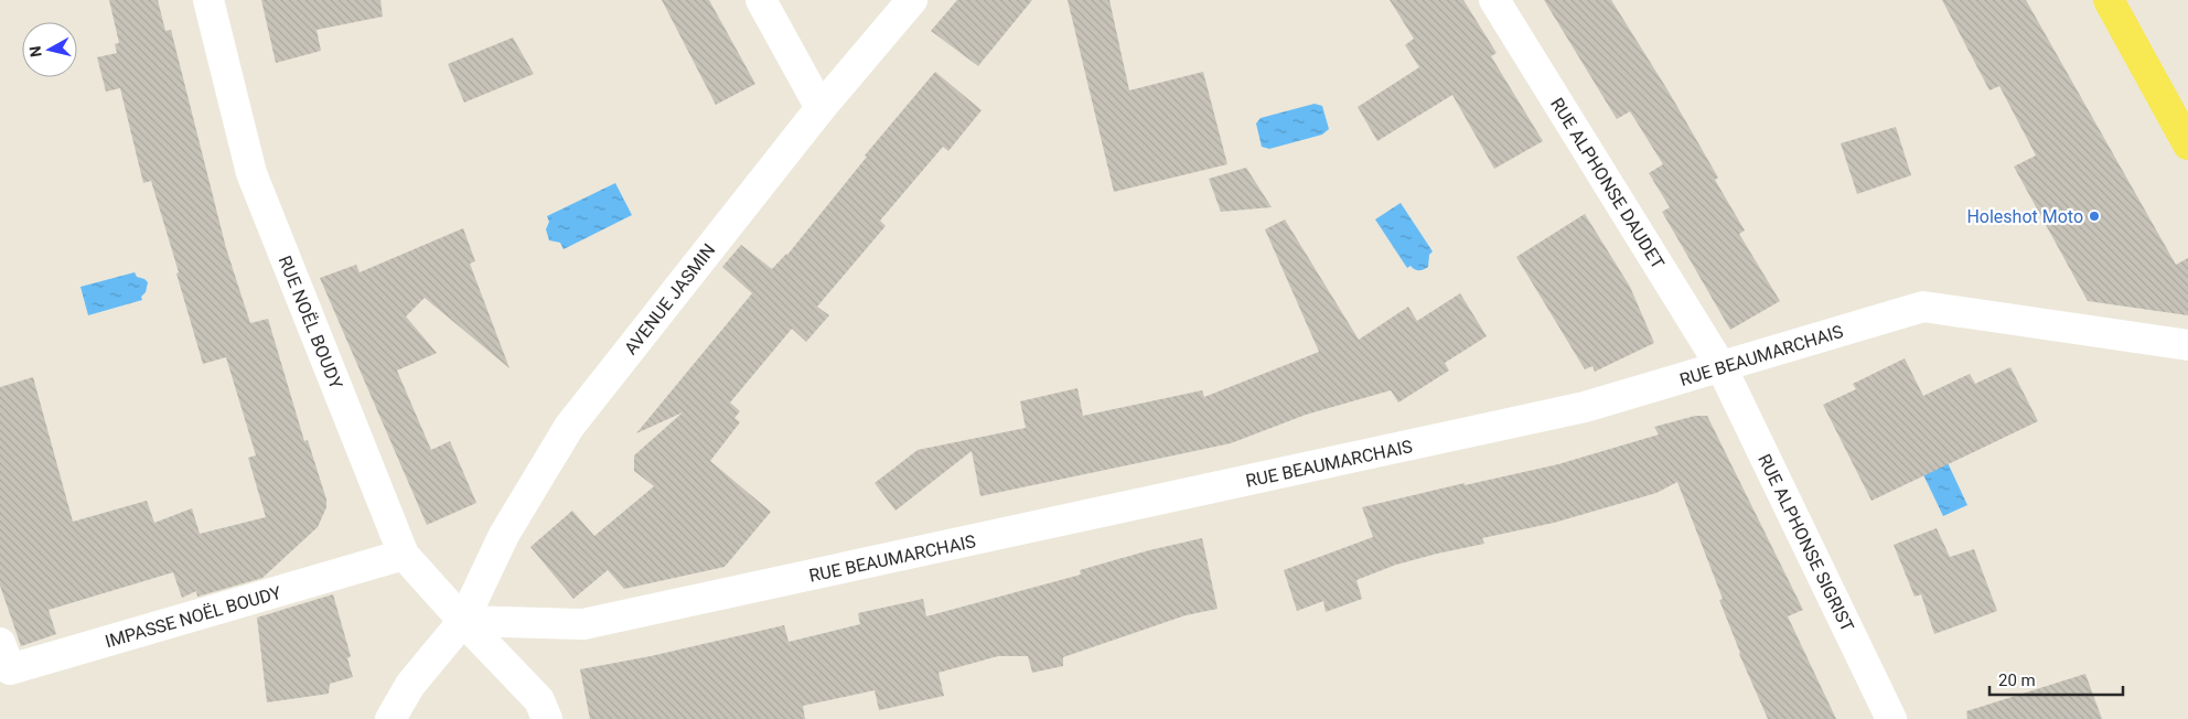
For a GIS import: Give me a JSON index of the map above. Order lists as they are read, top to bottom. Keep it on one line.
{"streets":{"street":["RUE ALPHONSE DAUDET","AVENUE JASMIN","RUE NOËL BOUDY","RUE BEAUMARCHAIS","RUE ALPHONSE SIGRIST","IMPASSE NOËL BOUDY"]},"crossings":[["RUE ALPHONSE DAUDET","RUE BEAUMARCHAIS"],["RUE ALPHONSE DAUDET","RUE ALPHONSE SIGRIST"],["AVENUE JASMIN","RUE NOËL BOUDY"],["AVENUE JASMIN","RUE BEAUMARCHAIS"],["RUE NOËL BOUDY","RUE BEAUMARCHAIS"],["RUE NOËL BOUDY","IMPASSE NOËL BOUDY"],["RUE BEAUMARCHAIS","RUE ALPHONSE SIGRIST"]],"places":["Holeshot Moto"],"scale_bar":"20 m","north":"left"}
